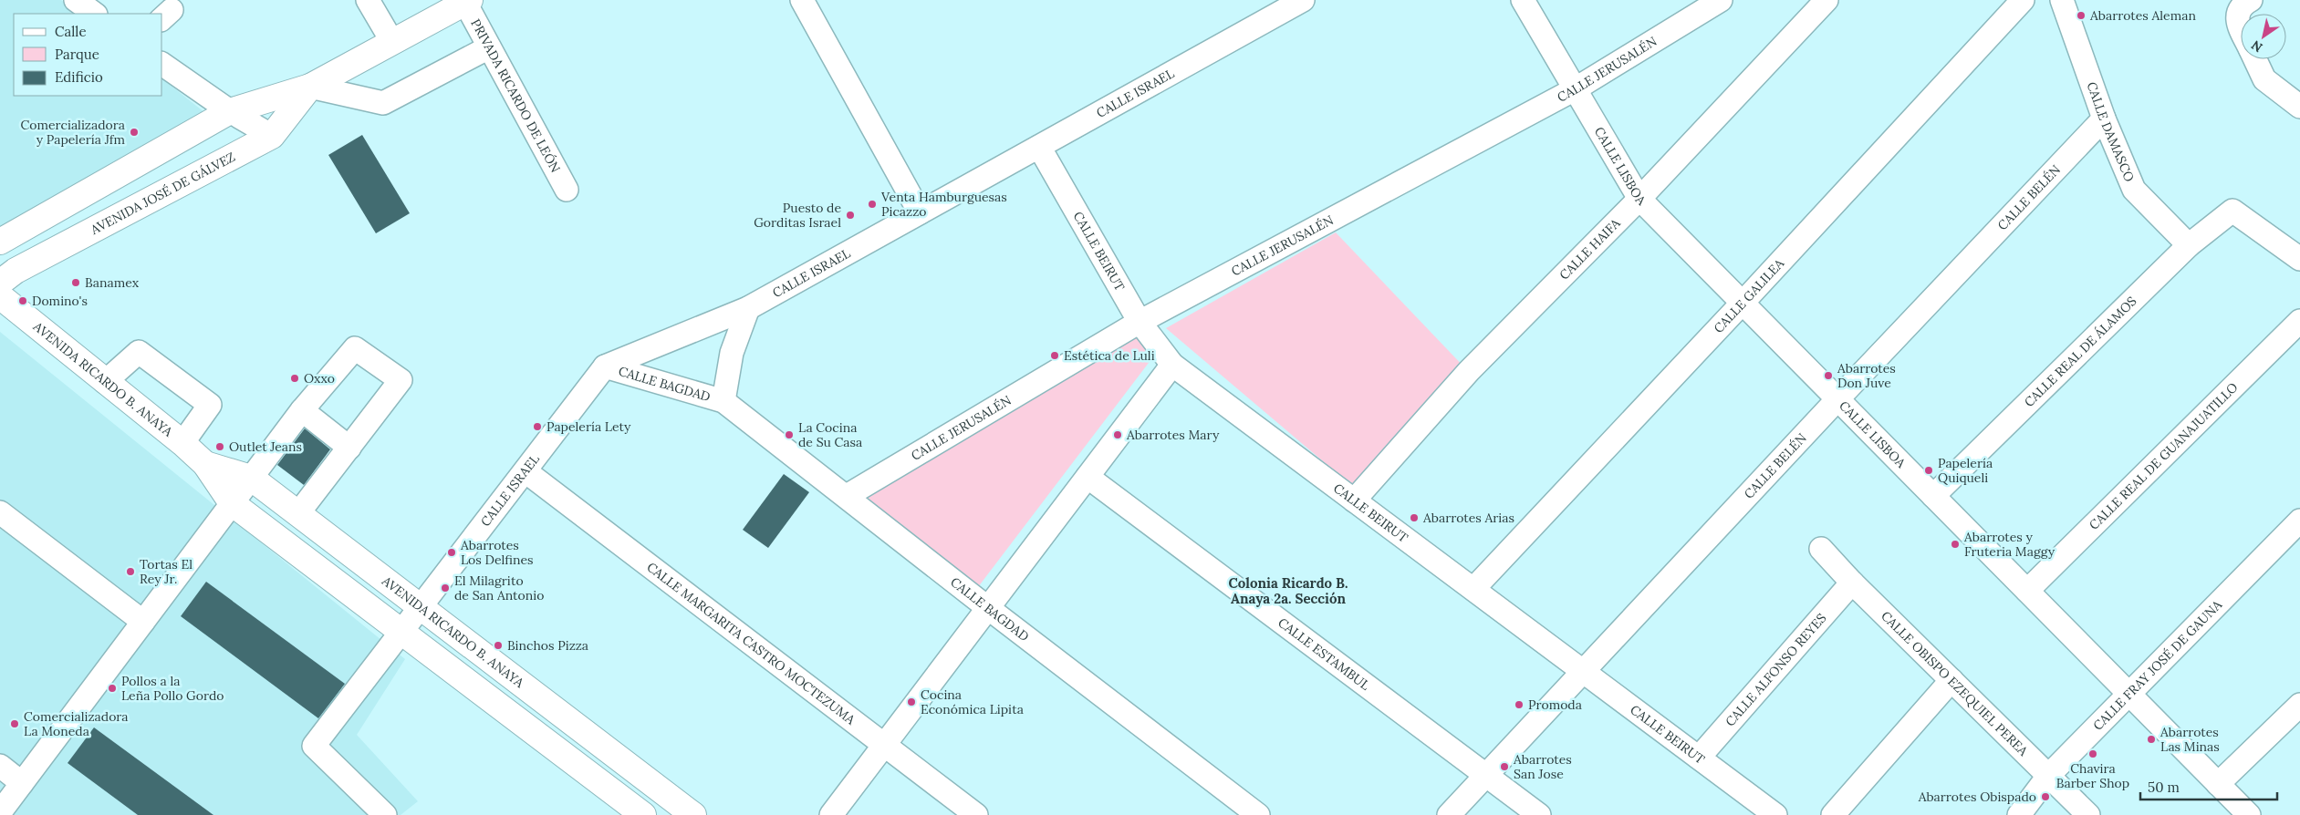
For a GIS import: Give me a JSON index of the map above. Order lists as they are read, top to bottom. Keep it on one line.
{"streets":{"main road":["AVENIDA JOSÉ DE GÁLVEZ","AVENIDA RICARDO B. ANAYA"],"street":["CALLE JERUSALÉN","CALLE ISRAEL","PRIVADA RICARDO DE LEÓN","CALLE DAMASCO","CALLE LISBOA","CALLE BELÉN","CALLE HAIFA","CALLE BEIRUT","CALLE GALILEA","CALLE REAL DE ÁLAMOS","CALLE BAGDAD","CALLE REAL DE GUANAJUATILLO","CALLE MARGARITA CASTRO MOCTEZUMA","CALLE ESTAMBUL","CALLE FRAY JOSÉ DE GAUNA","CALLE ALFONSO REYES","CALLE OBISPO EZEQUIEL PEREA"]},"crossings":[["CALLE JERUSALÉN","CALLE LISBOA"],["CALLE JERUSALÉN","CALLE BEIRUT"],["CALLE JERUSALÉN","CALLE BAGDAD"],["CALLE ISRAEL","CALLE BEIRUT"],["CALLE ISRAEL","AVENIDA RICARDO B. ANAYA"],["CALLE ISRAEL","CALLE BAGDAD"],["CALLE ISRAEL","CALLE MARGARITA CASTRO MOCTEZUMA"],["PRIVADA RICARDO DE LEÓN","AVENIDA JOSÉ DE GÁLVEZ"],["CALLE DAMASCO","CALLE BELÉN"],["CALLE DAMASCO","CALLE REAL DE ÁLAMOS"],["CALLE LISBOA","CALLE BELÉN"],["CALLE LISBOA","CALLE HAIFA"],["CALLE LISBOA","CALLE GALILEA"],["CALLE LISBOA","CALLE REAL DE ÁLAMOS"],["CALLE LISBOA","CALLE REAL DE GUANAJUATILLO"],["CALLE LISBOA","CALLE FRAY JOSÉ DE GAUNA"],["CALLE BELÉN","CALLE BEIRUT"],["CALLE BELÉN","CALLE ESTAMBUL"],["CALLE HAIFA","CALLE BEIRUT"],["CALLE BEIRUT","CALLE GALILEA"],["CALLE BEIRUT","CALLE ALFONSO REYES"],["CALLE FRAY JOSÉ DE GAUNA","CALLE OBISPO EZEQUIEL PEREA"],["CALLE ALFONSO REYES","CALLE OBISPO EZEQUIEL PEREA"]],"districts":["Colonia Ricardo B. Anaya 2a. Sección"],"places":["Abarrotes Aleman","Comercializadora y Papelería Jfm","Venta Hamburguesas Picazzo","Puesto de Gorditas Israel","Banamex","Domino's","Estética de Luli","Abarrotes Don Juve","Oxxo","Papelería Lety","La Cocina de Su Casa","Abarrotes Mary","Outlet Jeans","Papelería Quiqueli","Abarrotes Arias","Abarrotes y Fruteria Maggy","Abarrotes Los Delfines","Tortas El Rey Jr.","El Milagrito de San Antonio","Binchos Pizza","Pollos a la Leña Pollo Gordo","Cocina Económica Lipita","Promoda","Comercializadora La Moneda","Abarrotes Las Minas","Chavira Barber Shop","Abarrotes San Jose","Abarrotes Obispado"],"legend":["Calle","Parque","Edificio"],"scale_bar":"50 m","north":"bottom left"}
